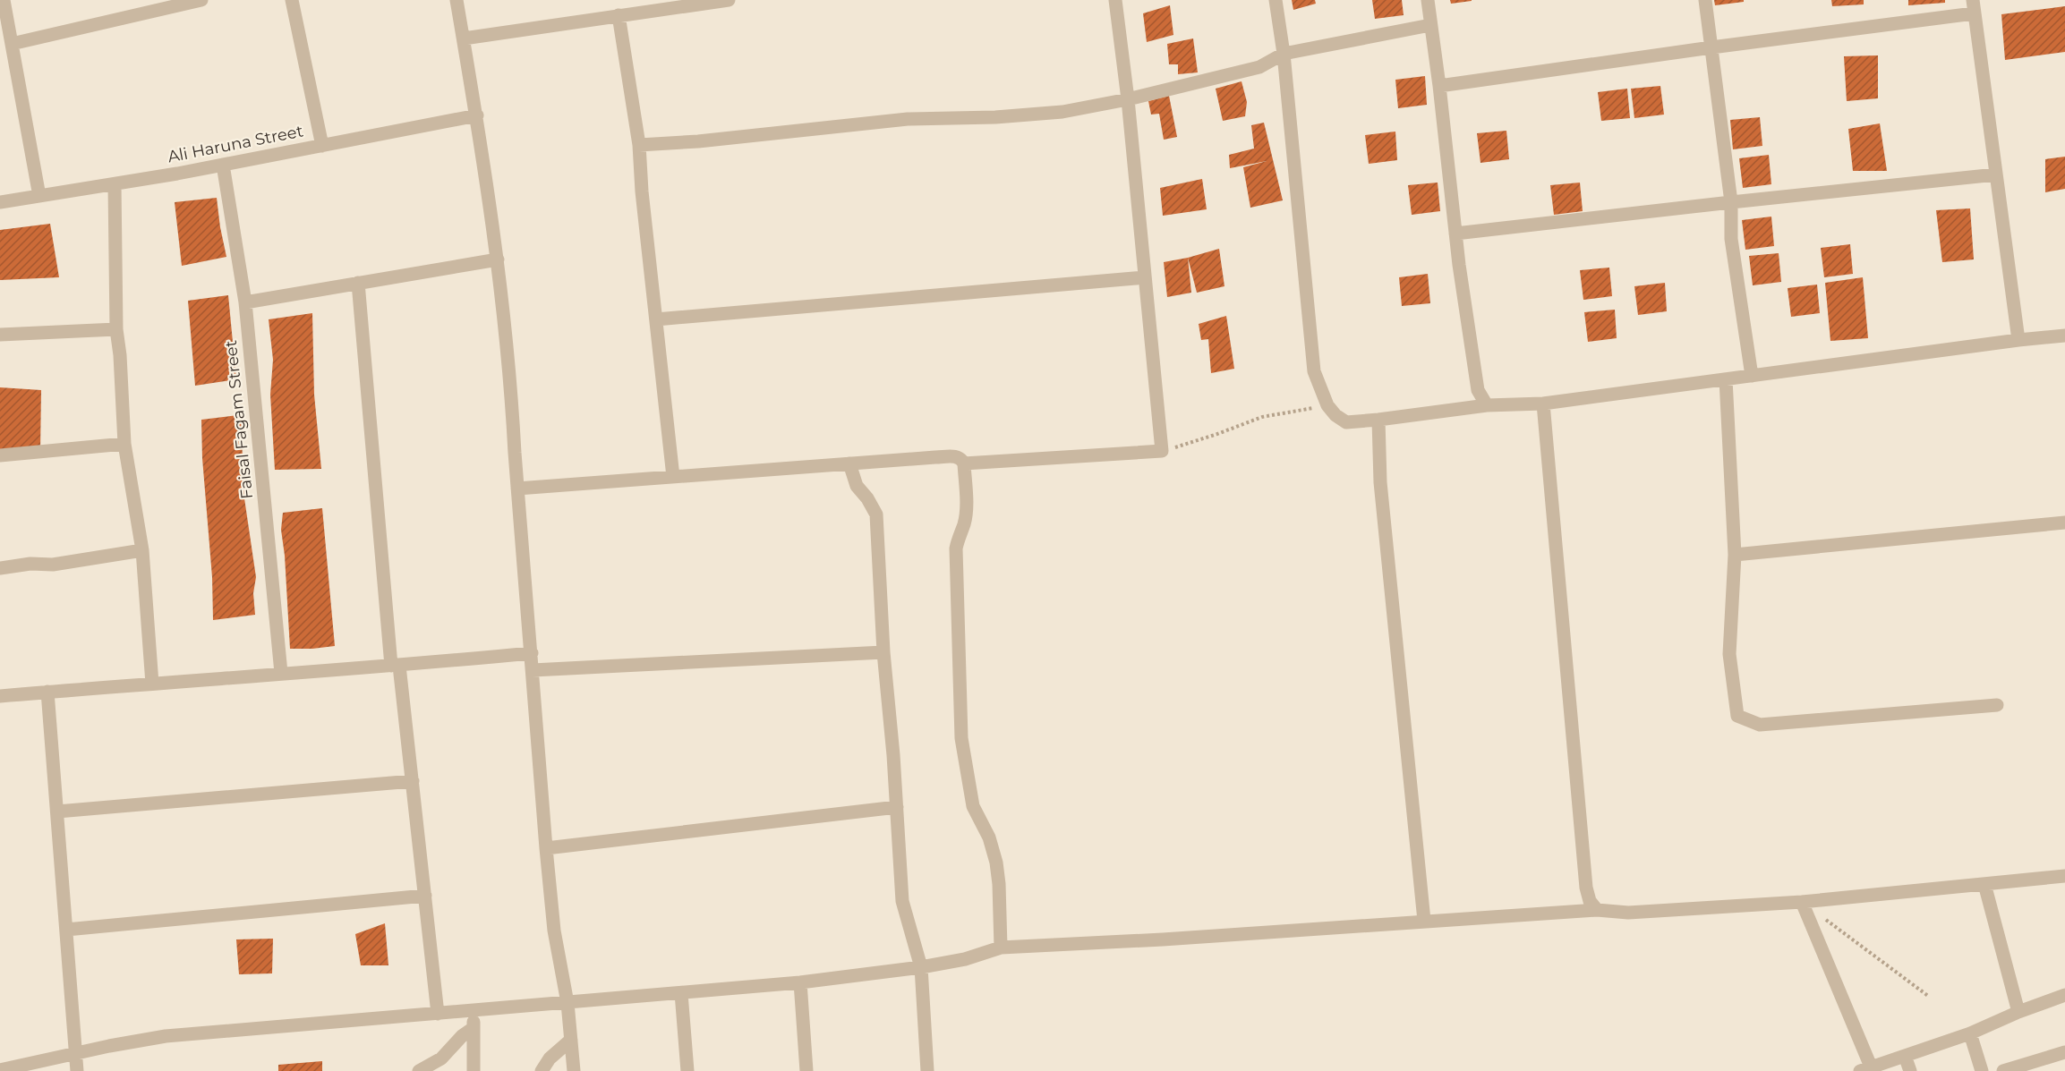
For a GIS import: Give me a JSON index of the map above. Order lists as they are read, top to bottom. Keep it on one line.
{"streets":{"street":["Ali Haruna Street","Faisal Fagam Street"]},"crossings":[["Ali Haruna Street","Faisal Fagam Street"]]}
